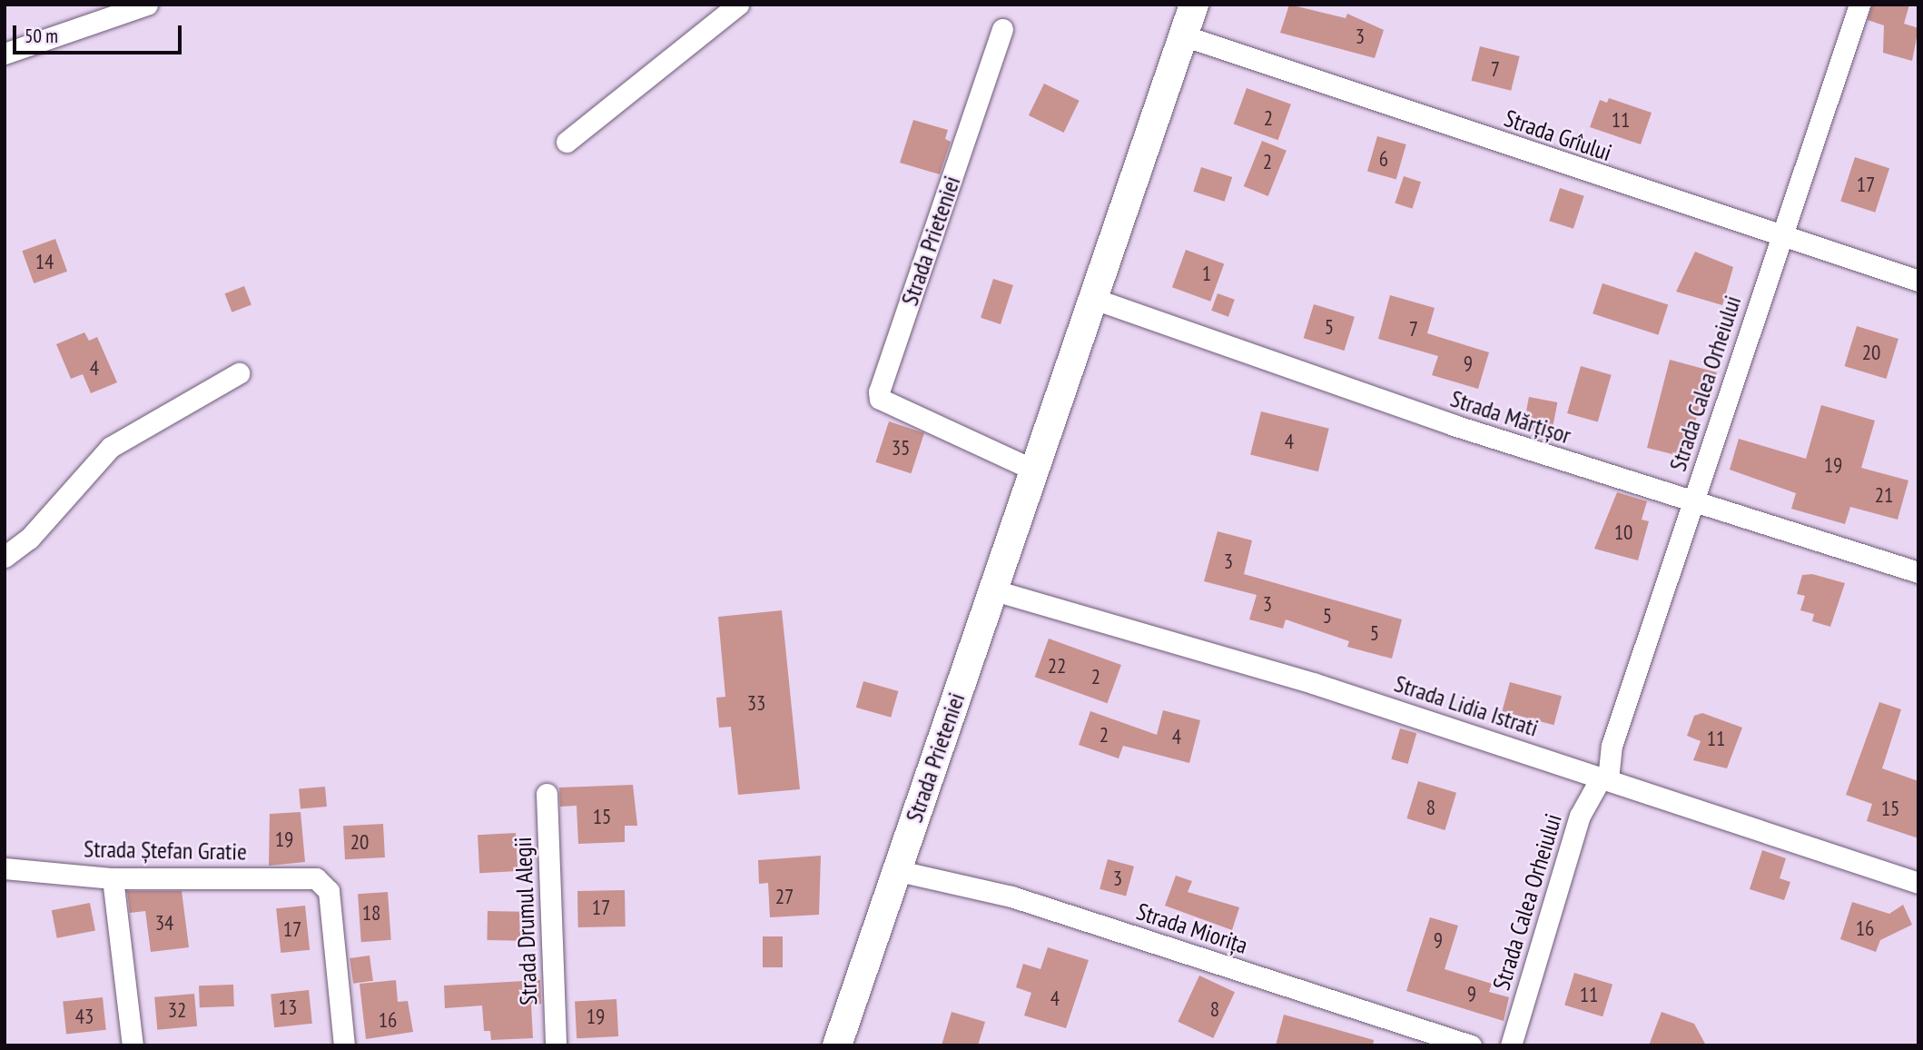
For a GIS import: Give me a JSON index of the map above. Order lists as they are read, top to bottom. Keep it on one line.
{"streets":{"street":["Strada Grîului","Strada Prieteniei","Strada Calea Orheiului","Strada Mărțișor","Strada Lidia Istrati","Strada Ștefan Gratie","Strada Drumul Alegii","Strada Miorița"]},"crossings":[["Strada Grîului","Strada Prieteniei"],["Strada Grîului","Strada Calea Orheiului"],["Strada Prieteniei","Strada Mărțișor"],["Strada Prieteniei","Strada Lidia Istrati"],["Strada Prieteniei","Strada Miorița"],["Strada Calea Orheiului","Strada Mărțișor"],["Strada Calea Orheiului","Strada Lidia Istrati"]],"house_numbers":["3","7","2","11","6","2","17","14","1","5","7","20","9","4","4","35","19","21","10","3","3","5","5","22","2","33","2","4","11","8","15","15","19","20","3","27","17","18","34","16","17","9","9","11","4","13","8","32","43","19","16"],"scale_bar":"50 m"}
